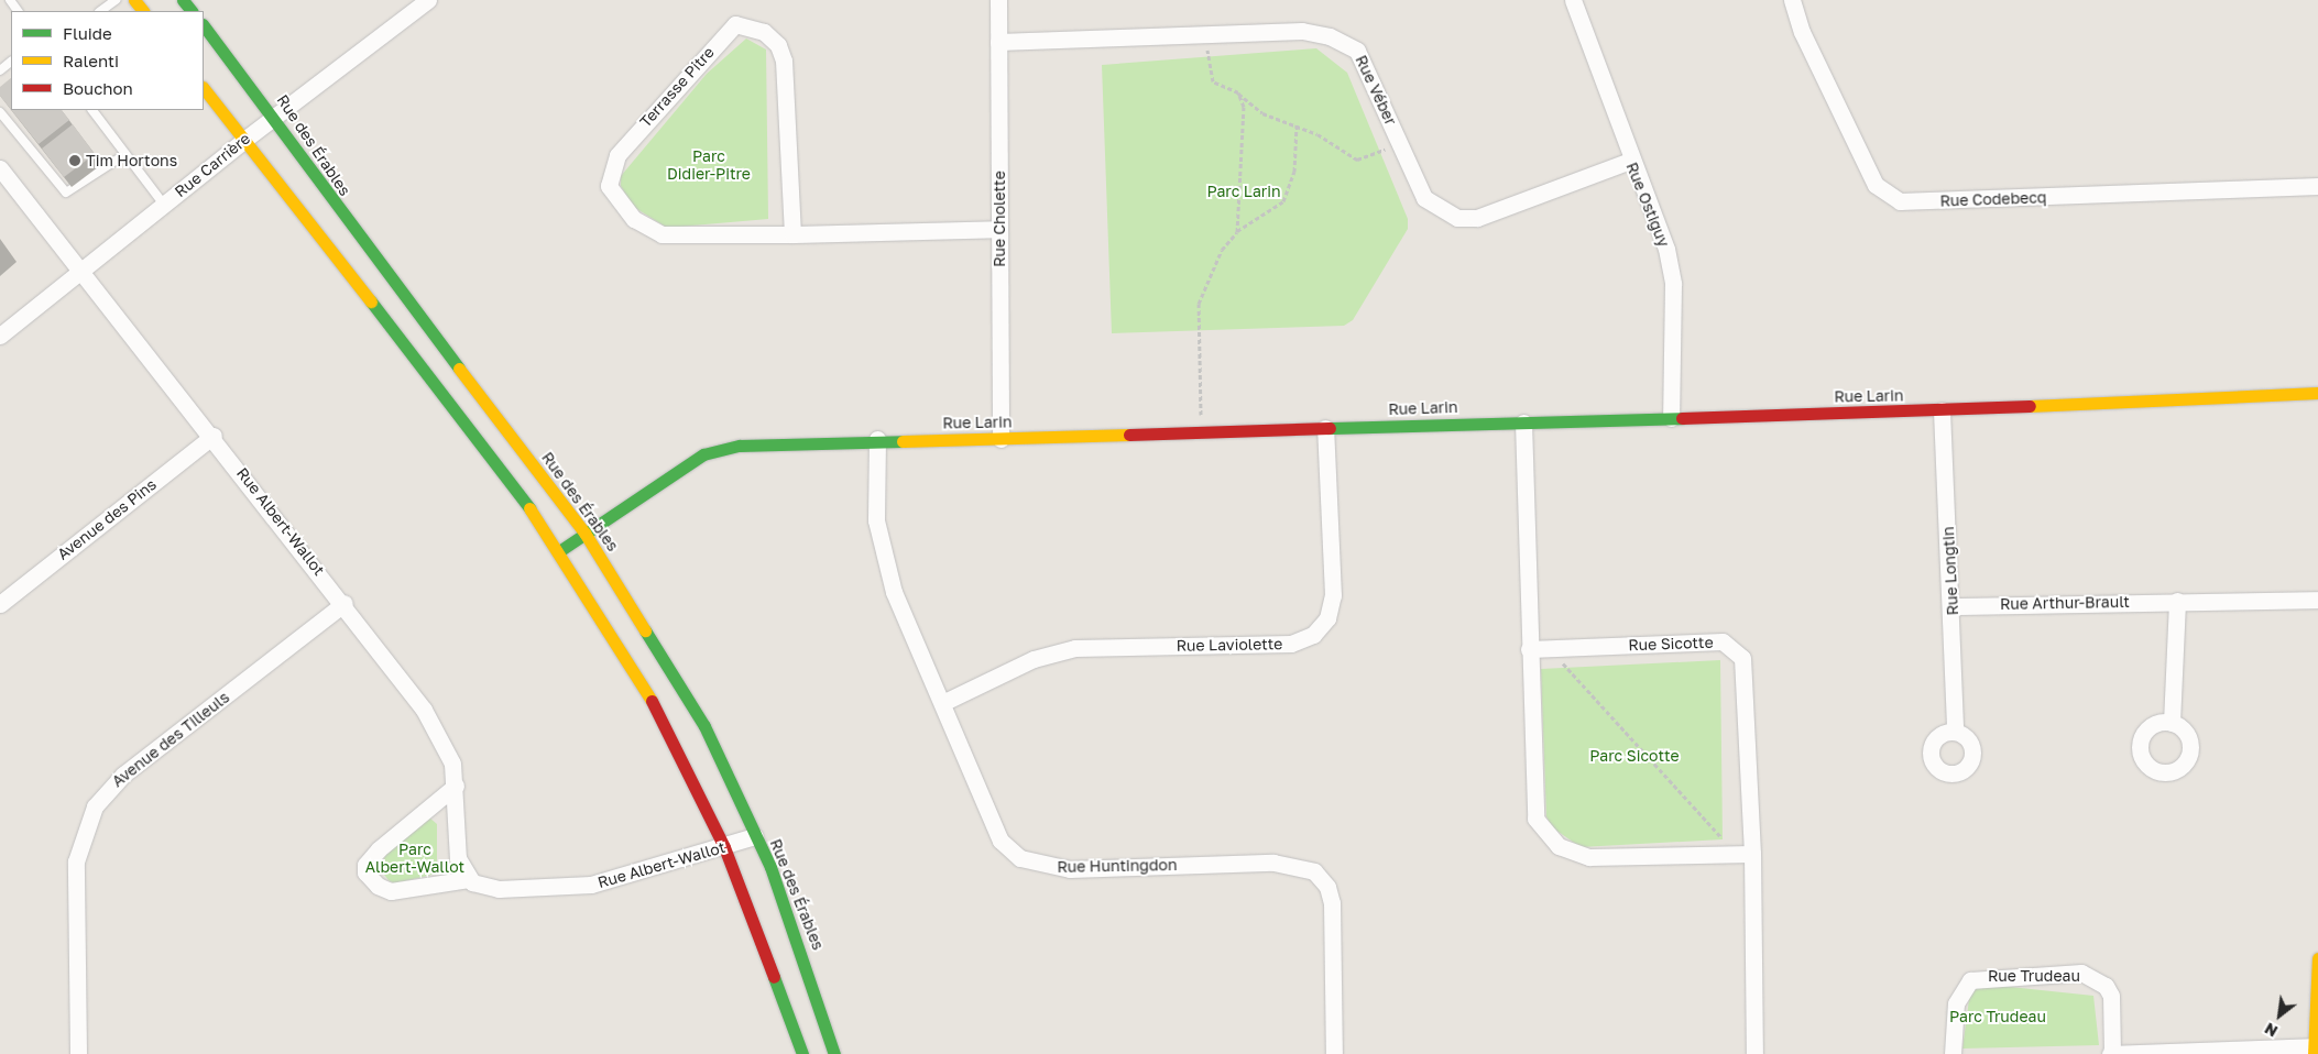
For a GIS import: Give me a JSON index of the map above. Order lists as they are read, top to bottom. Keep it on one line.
{"streets":{"street":["Terrasse Pitre","Rue Véber","Rue des Érables","Rue Carrière","Rue Codebecq","Rue Ostiguy","Rue Cholette","Rue Larin","Avenue des Pins","Rue Albert-Wallot","Rue Longtin","Rue Arthur-Brault","Rue Sicotte","Rue Laviolette","Avenue des Tilleuls","Rue Huntingdon","Rue Trudeau"]},"crossings":[["Terrasse Pitre","Rue Cholette"],["Rue Véber","Rue Ostiguy"],["Rue Véber","Rue Cholette"],["Rue des Érables","Rue Carrière"],["Rue des Érables","Rue Larin"],["Rue des Érables","Rue Albert-Wallot"],["Rue Carrière","Rue Albert-Wallot"],["Rue Ostiguy","Rue Larin"],["Rue Cholette","Rue Larin"],["Rue Larin","Rue Longtin"],["Rue Larin","Rue Laviolette"],["Rue Larin","Rue Huntingdon"],["Avenue des Pins","Rue Albert-Wallot"],["Rue Albert-Wallot","Avenue des Tilleuls"],["Rue Longtin","Rue Arthur-Brault"],["Rue Laviolette","Rue Huntingdon"]],"parks":["Parc Didier-Pitre","Parc Larin","Parc Sicotte","Parc Albert-Wallot","Parc Trudeau"],"places":["Tim Hortons"],"legend":["Fluide","Ralenti","Bouchon"],"north":"bottom left"}
